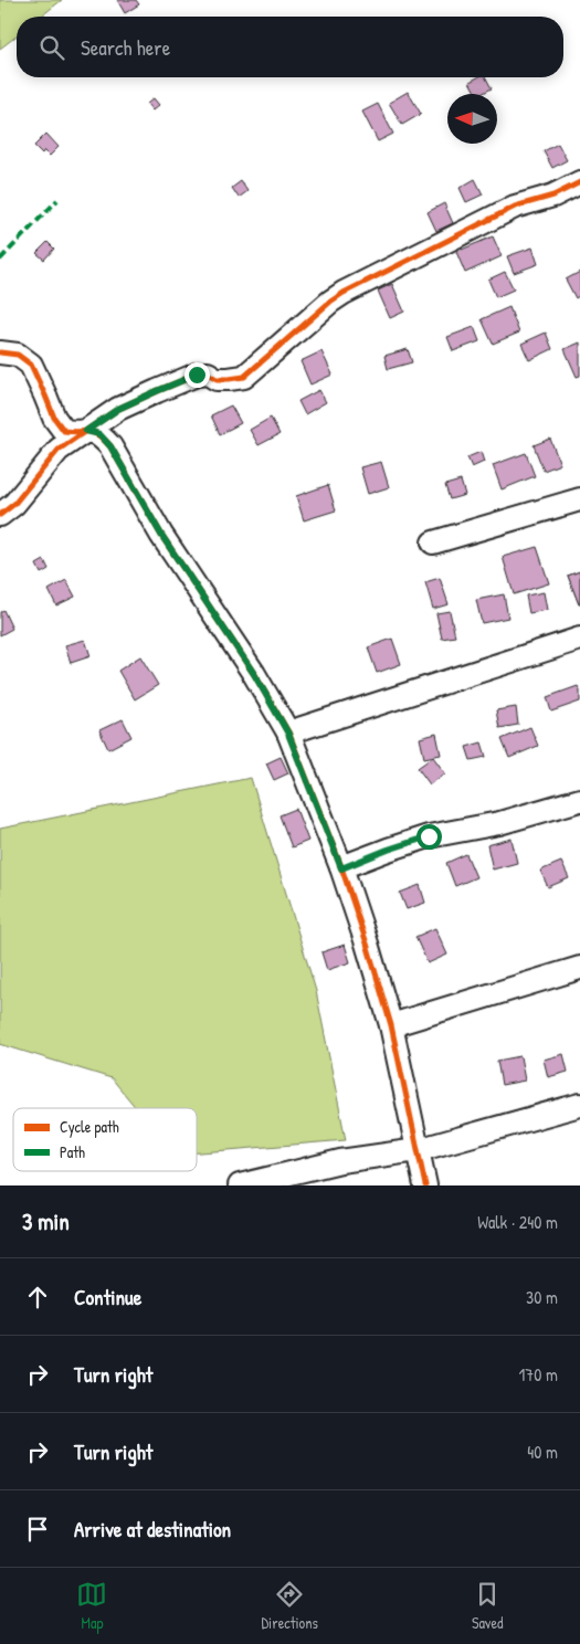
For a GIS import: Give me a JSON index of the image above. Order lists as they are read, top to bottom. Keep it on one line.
{"legend":["Cycle path","Path"],"north":"left","page":{"search":"Search here","heading":["3 min","Walk · 240 m"],"list":[["Continue","30 m"],["Turn right","170 m"],["Turn right","40 m"],"Arrive at destination"],"nav":["Map","Directions","Saved"]}}
